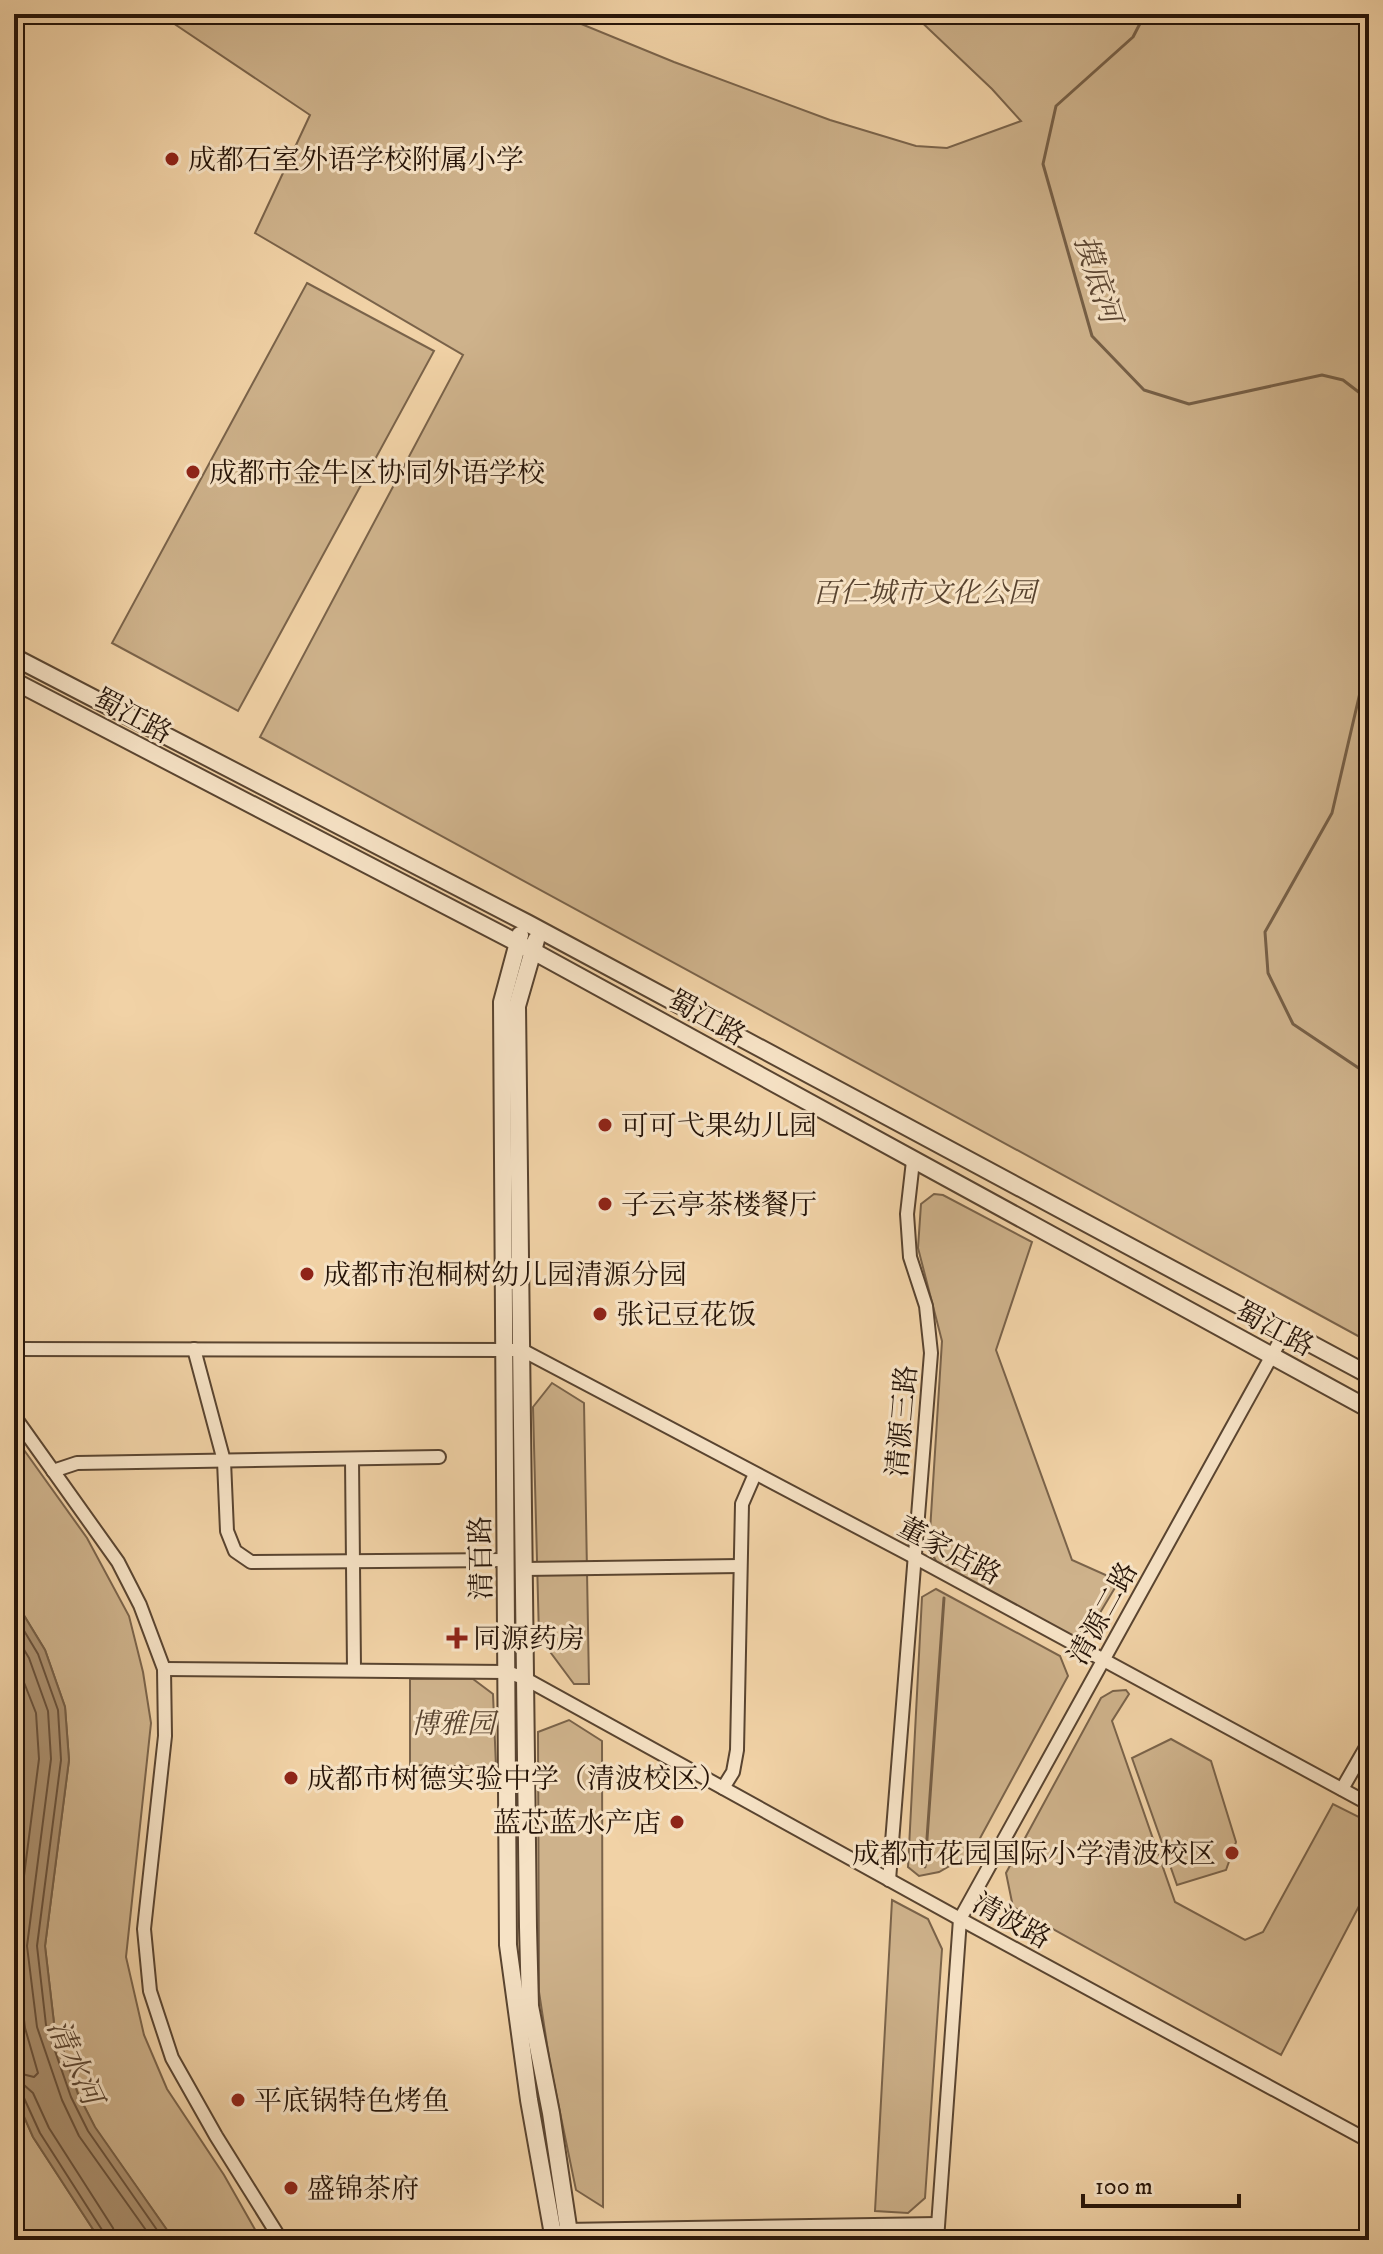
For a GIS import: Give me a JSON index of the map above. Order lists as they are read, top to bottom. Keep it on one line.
{"streets":{"street":["蜀江路","清源三路","董家店路","清百路","清源二路","清波路"]},"crossings":[["蜀江路","清源三路"],["蜀江路","清百路"],["蜀江路","清源二路"],["清源三路","董家店路"],["清源三路","清波路"],["董家店路","清百路"],["董家店路","清源二路"],["清百路","清波路"],["清源二路","清波路"]],"water":["摸底河","清水河"],"parks":["百仁城市文化公园","博雅园"],"places":{"other":["成都石室外语学校附属小学","成都市金牛区协同外语学校","可可弋果幼儿园","子云亭茶楼餐厅","成都市泡桐树幼儿园清源分园","张记豆花饭","成都市树德实验中学（清波校区）","蓝芯蓝水产店","成都市花园国际小学清波校区","平底锅特色烤鱼","盛锦茶府"],"health":["同源药房"]},"scale_bar":"100 m"}
